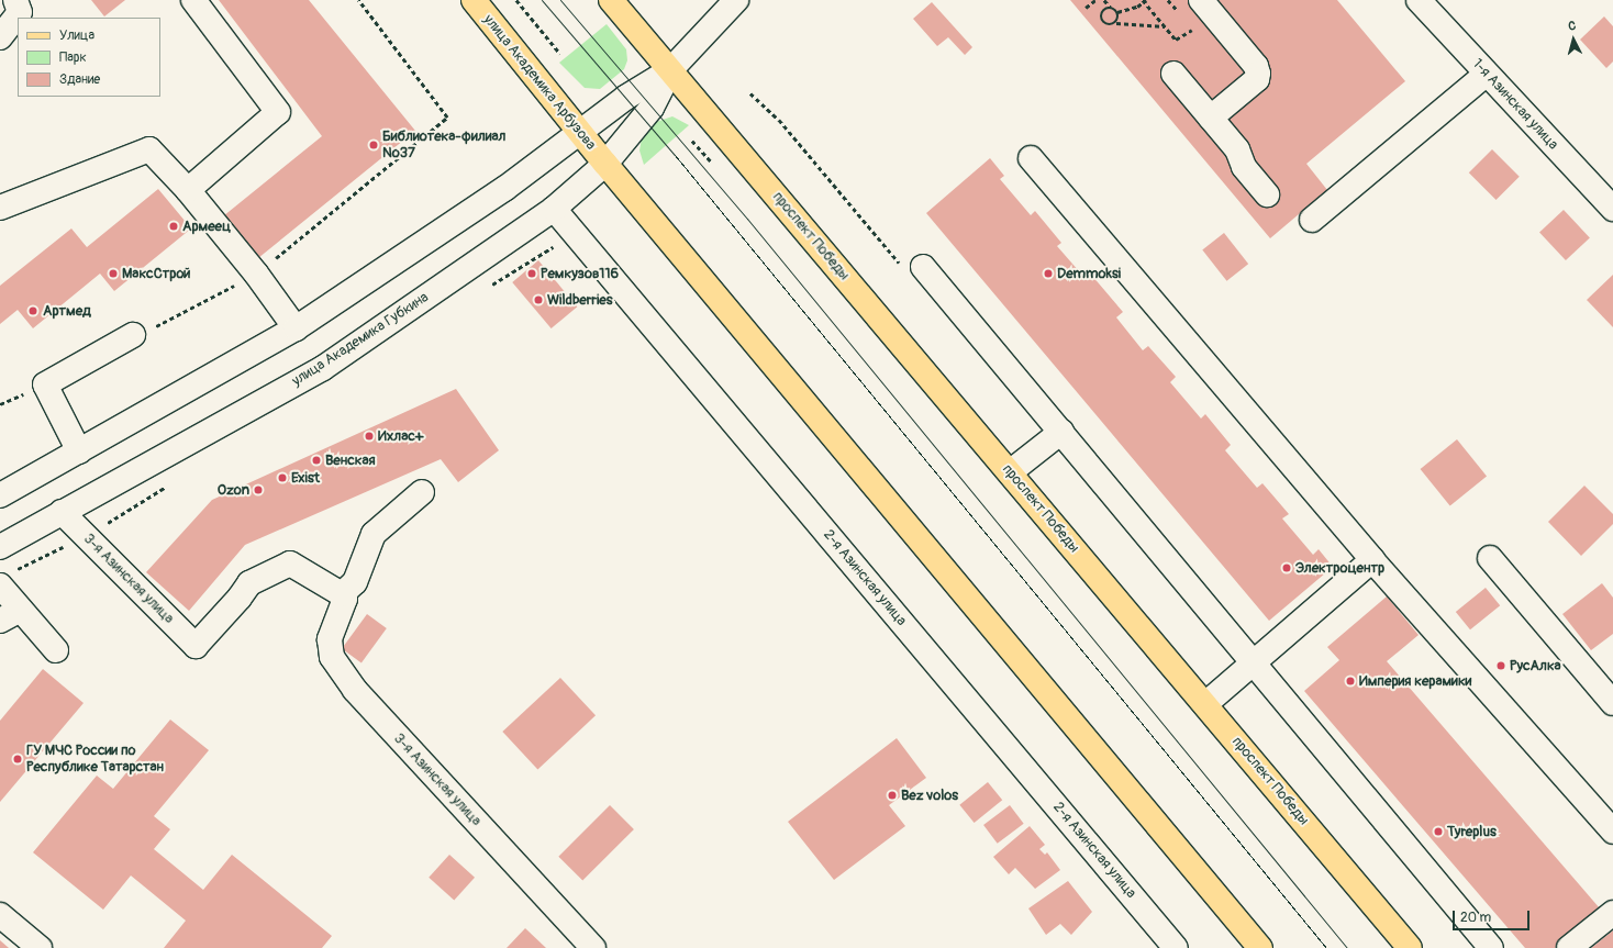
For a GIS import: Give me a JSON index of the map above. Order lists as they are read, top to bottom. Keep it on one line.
{"streets":{"main road":["улица Академика Арбузова","проспект Победы"],"street":["1-я Азинская улица","улица Академика Губкина","2-я Азинская улица","3-я Азинская улица"]},"crossings":[["улица Академика Арбузова","улица Академика Губкина"],["проспект Победы","улица Академика Губкина"],["улица Академика Губкина","2-я Азинская улица"],["улица Академика Губкина","3-я Азинская улица"]],"places":["Библиотека-филиал №37","Армеец","МаксСтрой","Ремкузов116","Demmoksi","Wildberries","Артмед","Ихлас+","Венская","Exist","Ozon","Электроцентр","РусАлка","Империя керамики","ГУ МЧС России по Республике Татарстан","Bez volos","Tyreplus"],"legend":["Улица","Парк","Здание"],"scale_bar":"20 m","north":"top"}
